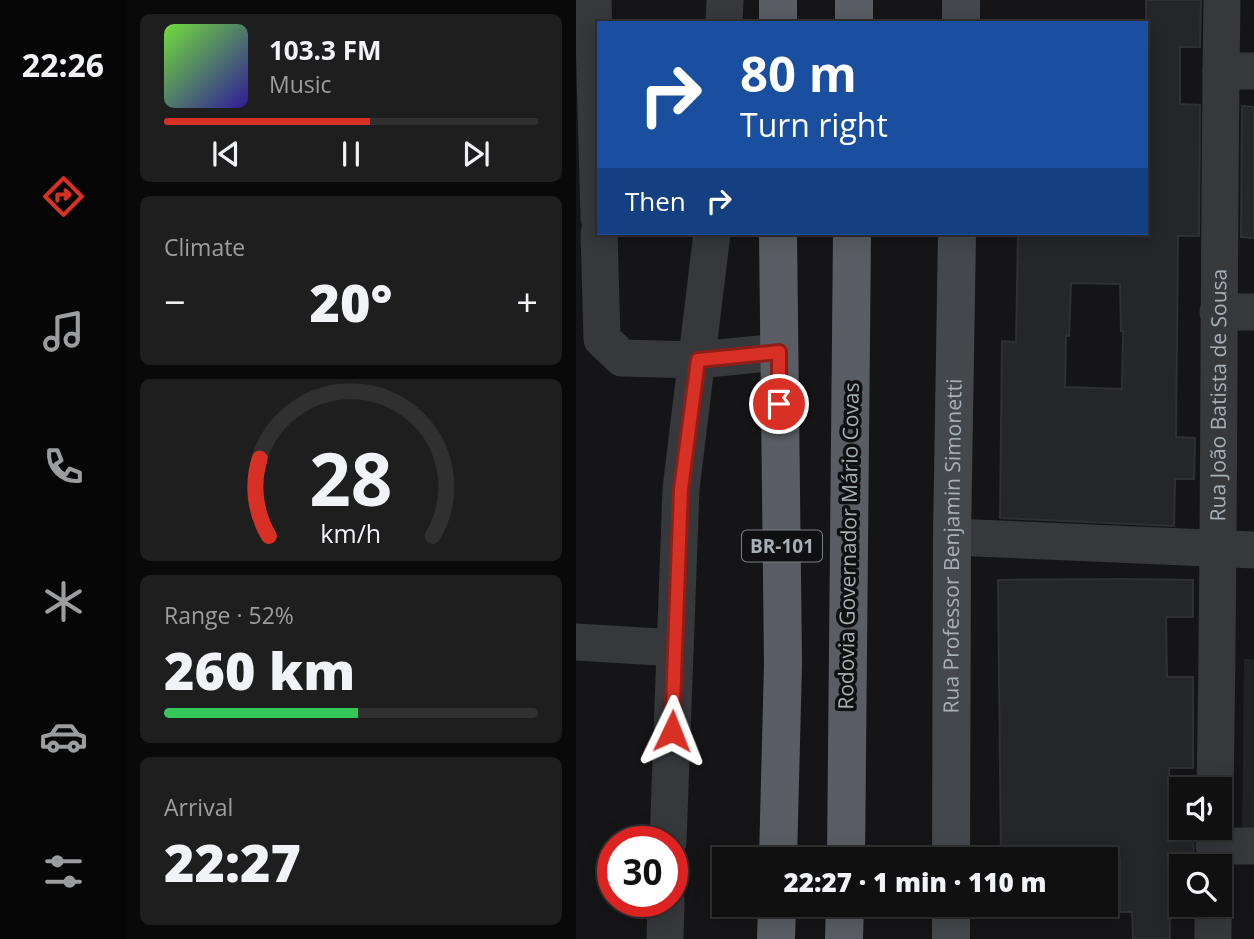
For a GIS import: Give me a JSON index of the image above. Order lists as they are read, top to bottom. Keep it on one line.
{"streets":{"highway":["BR-101","Rodovia Governador Mário Covas"],"main road":["Rua Professor Benjamin Simonetti"],"street":["Rua João Batista de Sousa"]},"page":{"tabs":"22:26","turn":["80 m","Turn right"],"song":["103.3 FM","Music"],"then":"Then","tile":["Climate",["Range · 52%","260 km"],["Arrival","22:27"]],"heat":["−","20°","+"],"limit":"30","trip":"22:27 · 1 min · 110 m","gauge":["28","km/h"]}}
